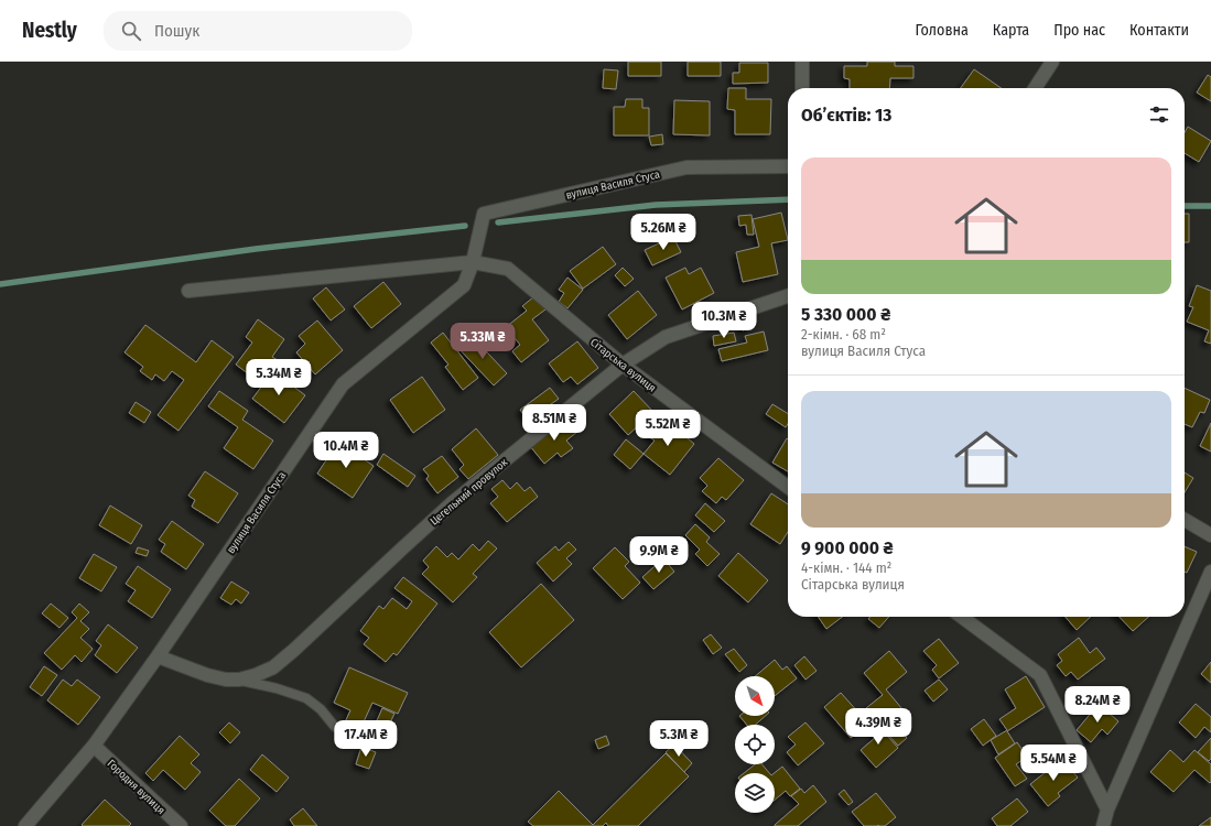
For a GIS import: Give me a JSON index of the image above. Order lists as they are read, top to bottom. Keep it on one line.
{"streets":{"street":["вулиця Василя Стуса","Сітарська вулиця","Цегельний провулок","Городня вулиця"]},"crossings":[["вулиця Василя Стуса","Сітарська вулиця"],["вулиця Василя Стуса","Цегельний провулок"],["вулиця Василя Стуса","Городня вулиця"],["Сітарська вулиця","Цегельний провулок"]],"north":"bottom right","page":{"header":"Nestly","search":"Пошук","nav":["Головна","Карта","Про нас","Контакти"],"heading":"Об’єктів: 13","list":[{"name":"5 330 000 ₴","note":"2-кімн. · 68 m² · вулиця Василя Стуса"},{"name":"9 900 000 ₴","note":"4-кімн. · 144 m² · Сітарська вулиця"}],"price":["5.26M ₴","10.3M ₴","5.33M ₴","5.34M ₴","8.51M ₴","5.52M ₴","10.4M ₴","9.9M ₴","8.24M ₴","4.39M ₴","17.4M ₴","5.3M ₴","5.54M ₴"]}}
